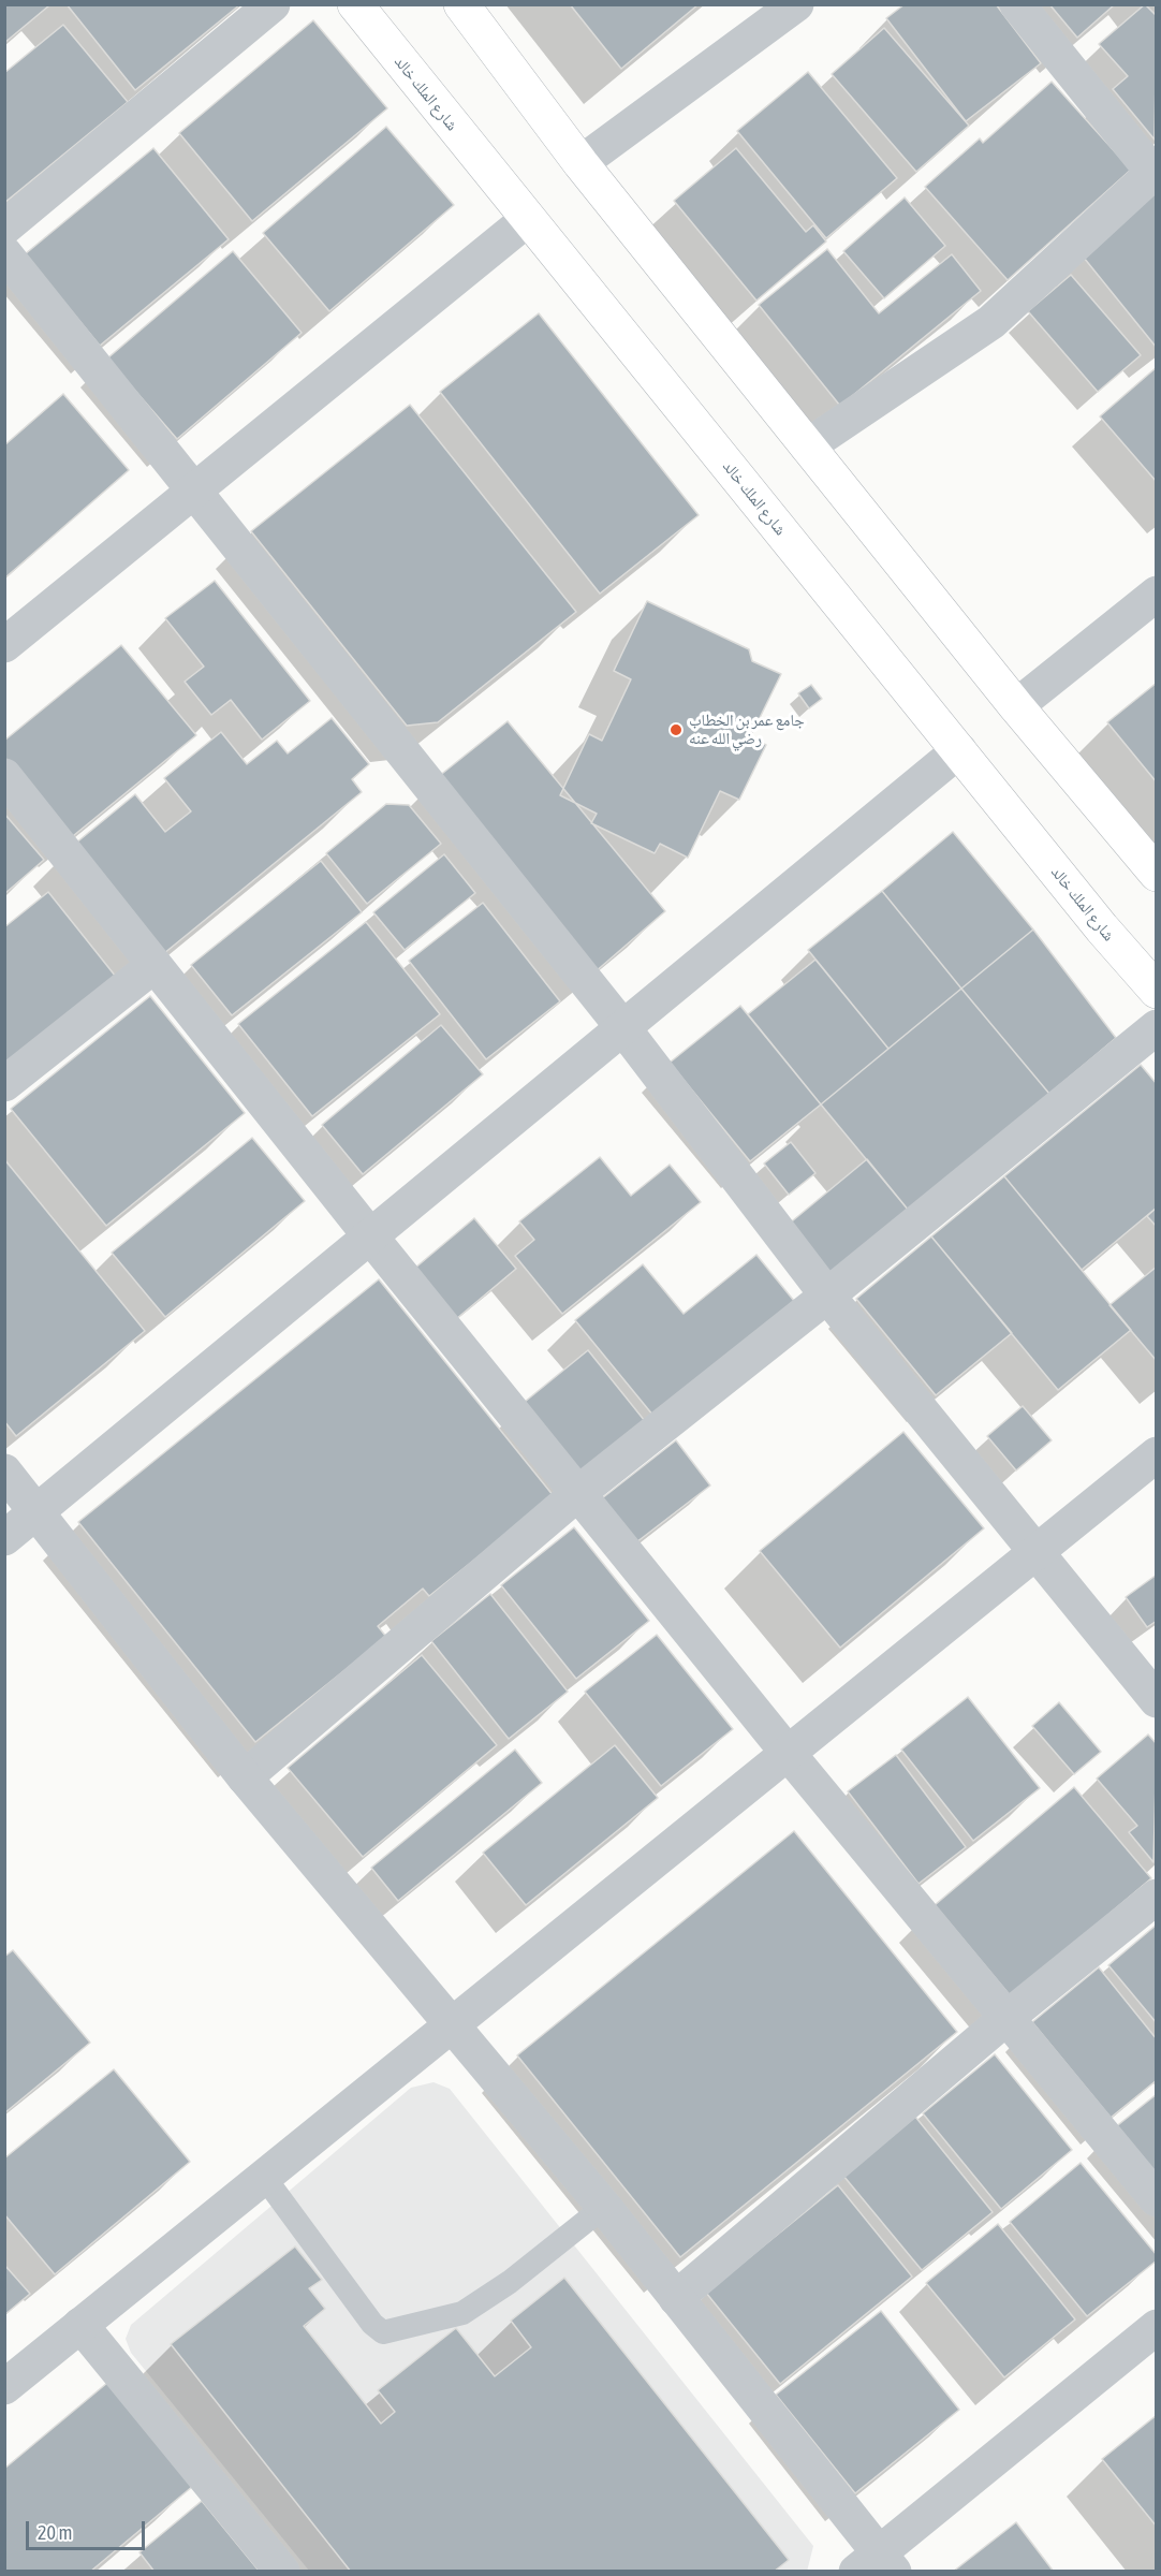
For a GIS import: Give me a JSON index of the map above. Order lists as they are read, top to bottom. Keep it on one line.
{"streets":{"main road":["شارع الملك خالد"]},"places":["جامع عمر بن الخطاب رضي الله عنه"],"scale_bar":"20 m"}
